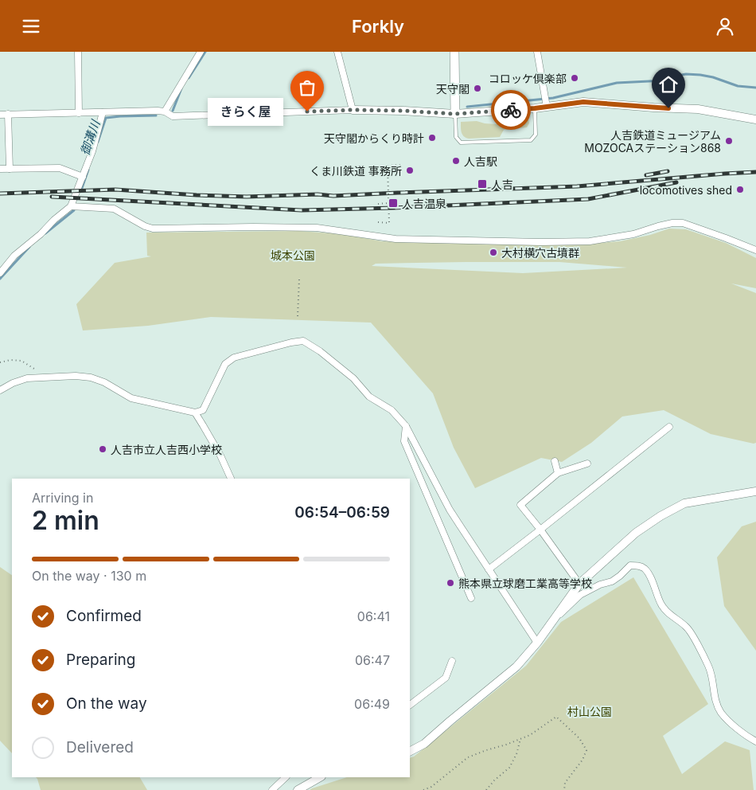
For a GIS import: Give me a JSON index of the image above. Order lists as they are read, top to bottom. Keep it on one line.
{"water":["御溝川"],"parks":["城本公園","村山公園"],"places":{"other":["コロッケ倶楽部","天守閣","きらく屋","天守閣からくり時計","人吉鉄道ミュージアム MOZOCAステーション868","人吉駅","くま川鉄道 事務所","locomotives shed","大村横穴古墳群","人吉市立人吉西小学校","熊本県立球磨工業高等学校"],"transit":["人吉","人吉温泉"]},"page":{"header":"Forkly","bubble":"きらく屋","heading":["2 min","Arriving in","06:54–06:59"],"bar":"On the way · 130 m","list":[["Confirmed","06:41"],["Preparing","06:47"],["On the way","06:49"],"Delivered"]}}
